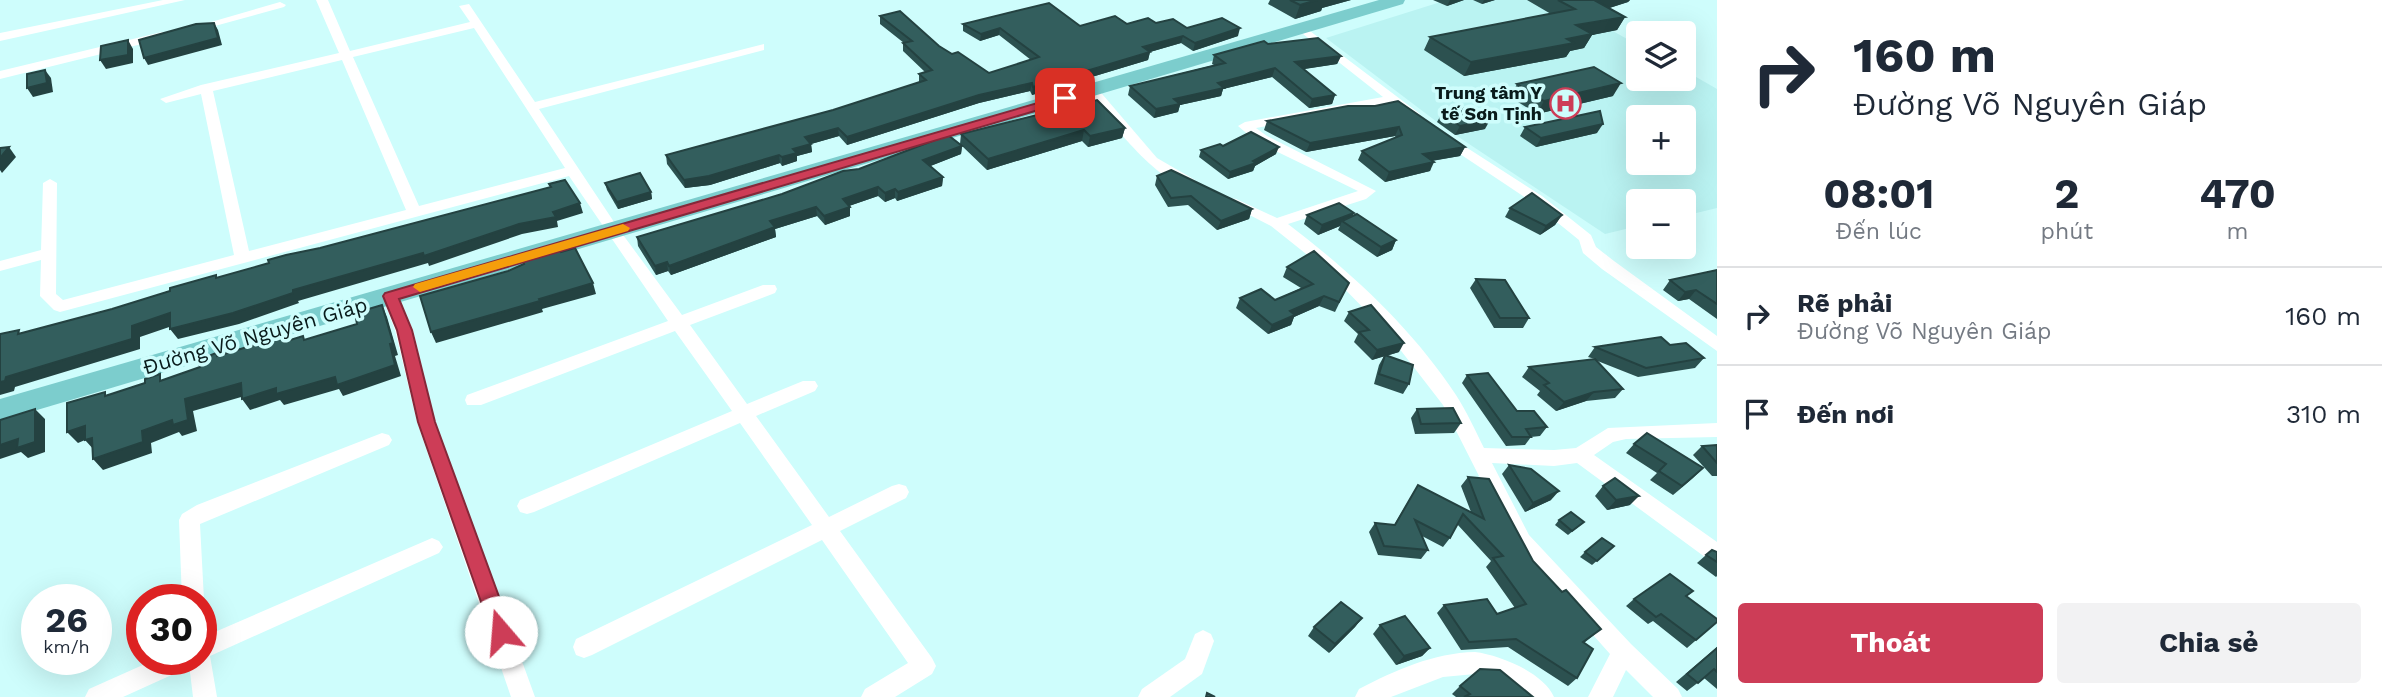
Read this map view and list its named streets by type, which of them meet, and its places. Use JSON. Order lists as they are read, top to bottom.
{
  "streets": {
    "main road": ["Đường Võ Nguyên Giáp"]
  },
  "places": {
    "hospital": ["Trung tâm Y tế Sơn Tịnh"]
  },
  "page": {
    "turn": ["160 m", "Đường Võ Nguyên Giáp"],
    "map_buttons": ["+", "−"],
    "eta": [
      "08:01",
      "Đến lúc",
      "2",
      "phút",
      "470",
      "m"
    ],
    "list": [
      {
        "name": "Rẽ phải",
        "note": "Đường Võ Nguyên Giáp",
        "value": "160 m"
      },
      {
        "name": "Đến nơi",
        "value": "310 m"
      }
    ],
    "speed": "26 km/h",
    "limit": "30",
    "buttons": ["Thoát", "Chia sẻ"]
  }
}
